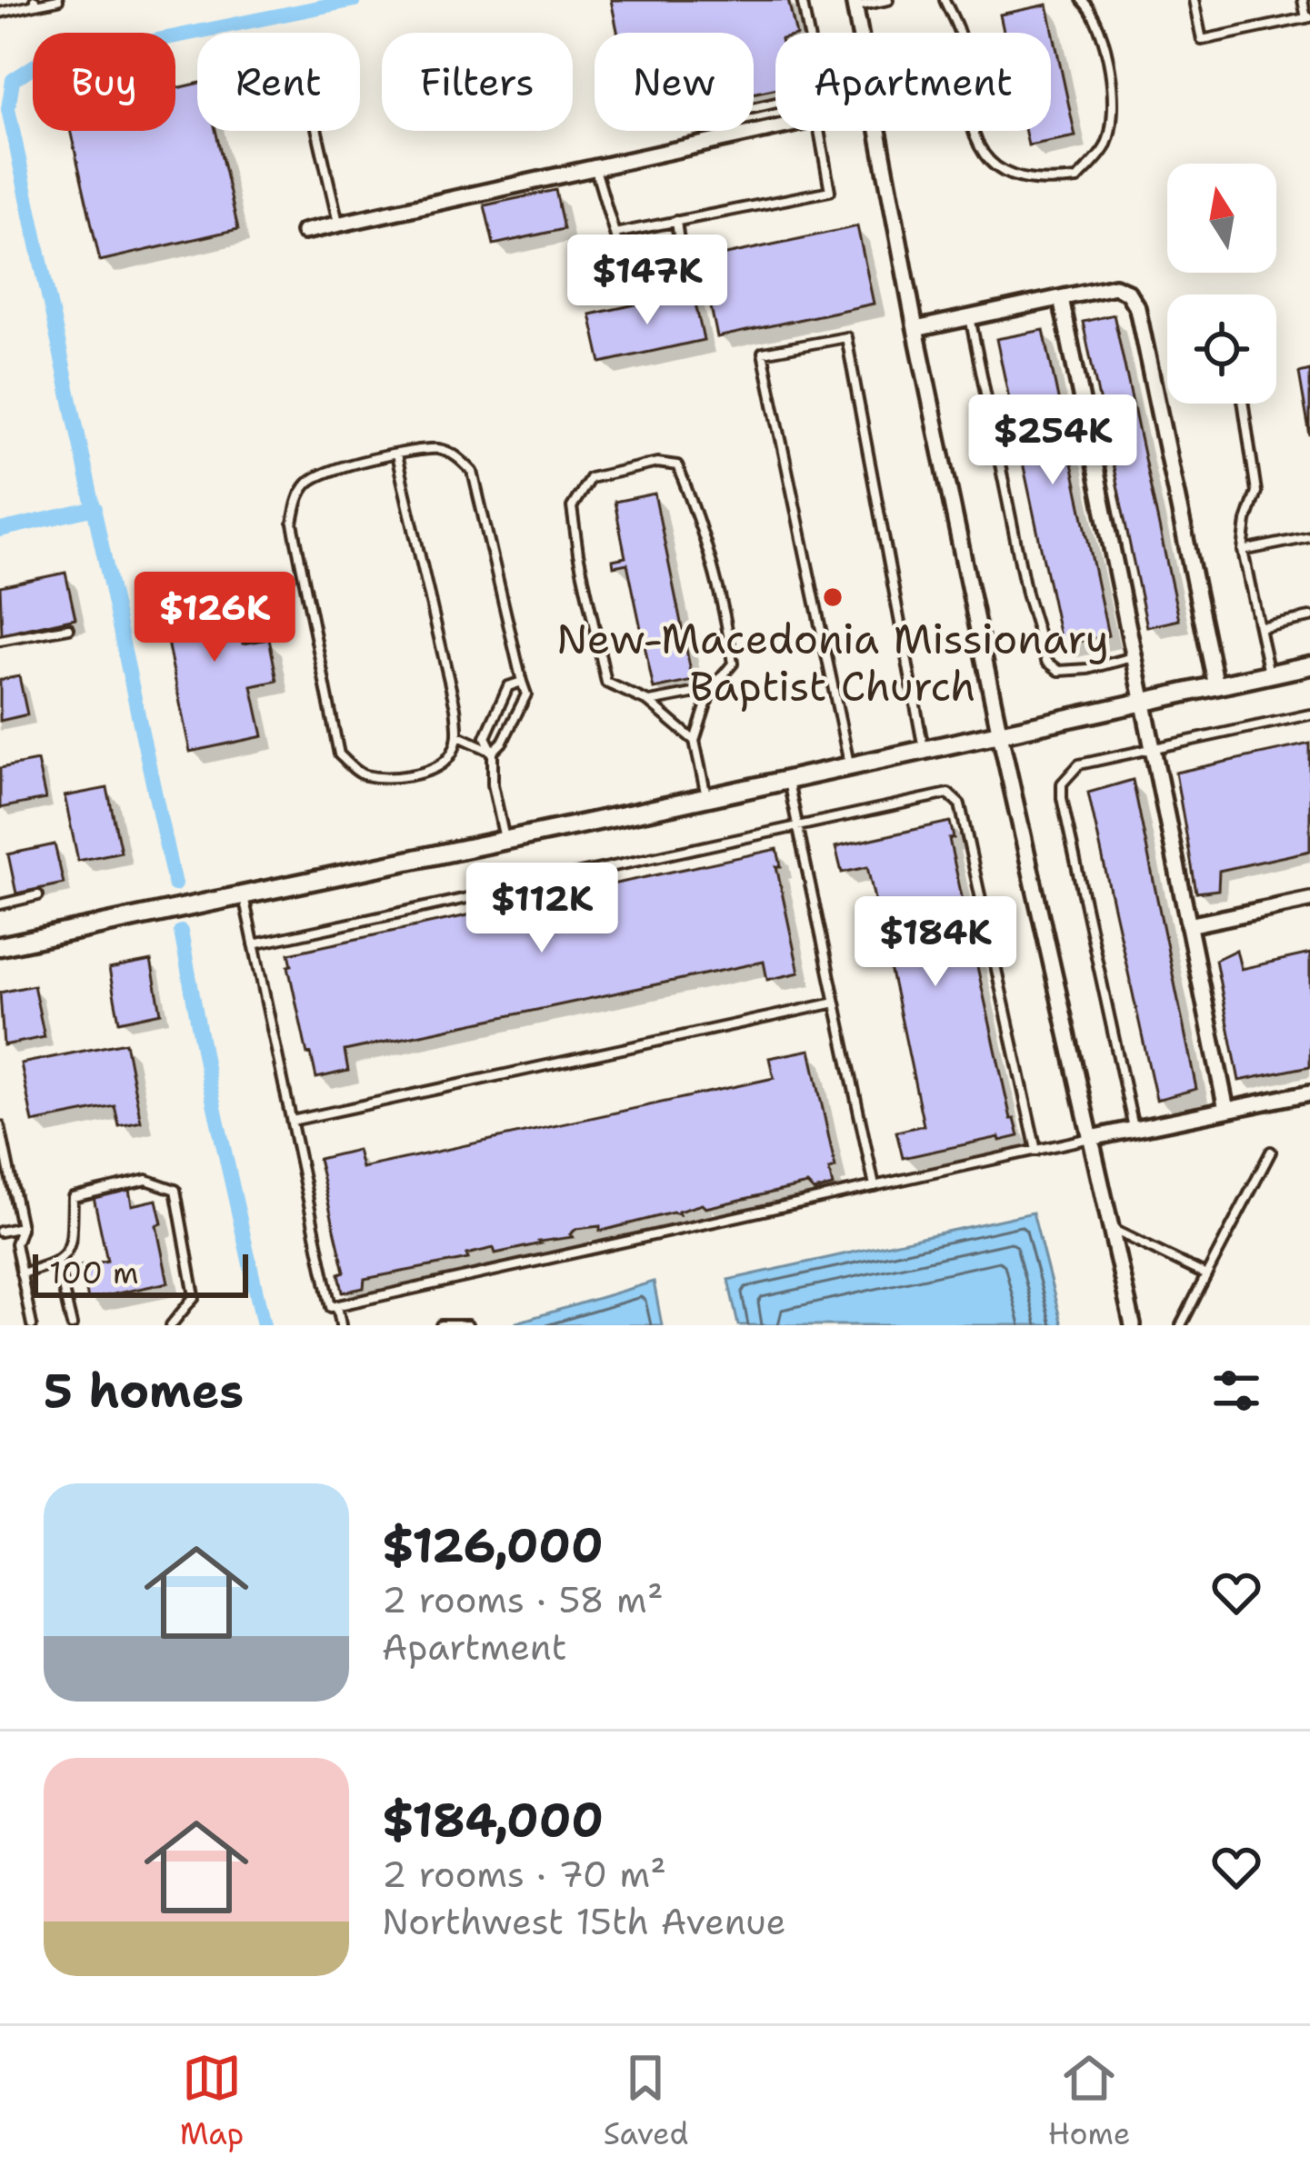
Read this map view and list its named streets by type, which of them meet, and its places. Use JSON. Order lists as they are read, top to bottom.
{
  "places": ["New-Macedonia Missionary Baptist Church"],
  "scale_bar": "100 m",
  "north": "top",
  "page": {
    "chip": [
      "Buy",
      "Rent",
      "Filters",
      "New",
      "Apartment"
    ],
    "price": [
      "$147K",
      "$254K",
      "$126K",
      "$112K",
      "$184K"
    ],
    "scale": "100 m",
    "heading": "5 homes",
    "list": [
      {
        "name": "$126,000",
        "note": "2 rooms · 58 m² · Apartment"
      },
      {
        "name": "$184,000",
        "note": "2 rooms · 70 m² · Northwest 15th Avenue"
      }
    ],
    "tabs": ["Map", "Saved", "Home"]
  }
}
